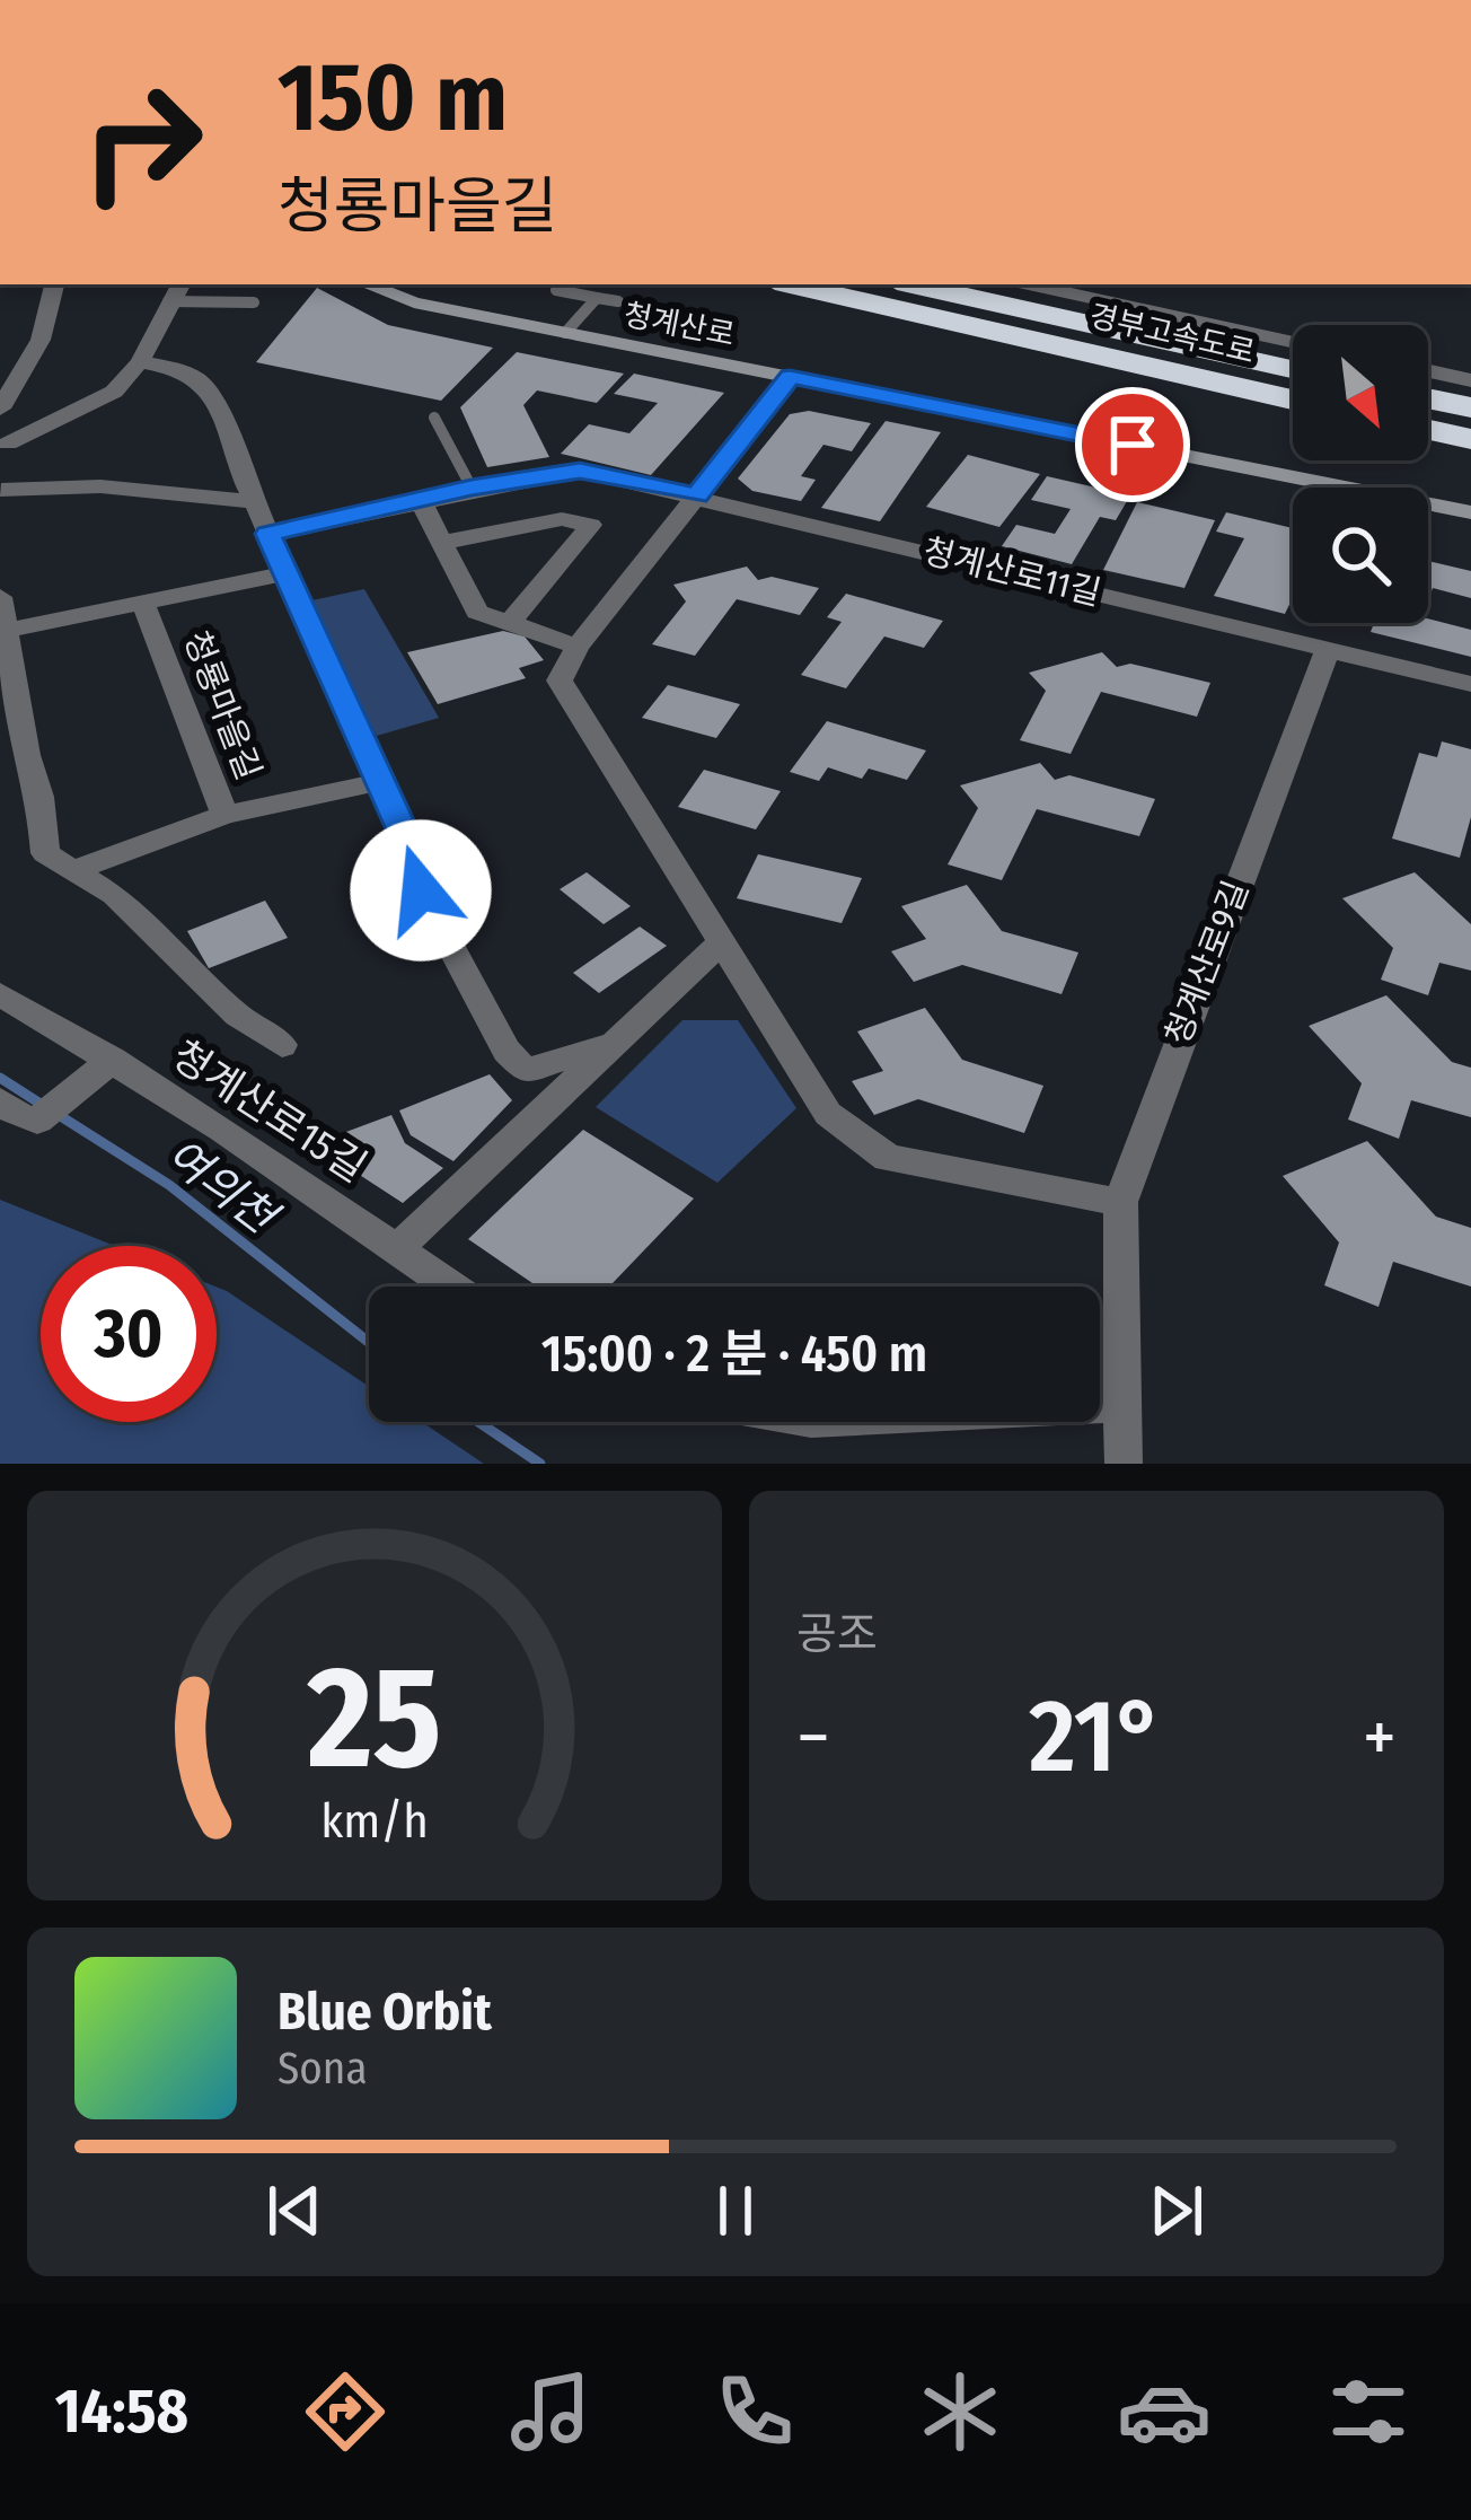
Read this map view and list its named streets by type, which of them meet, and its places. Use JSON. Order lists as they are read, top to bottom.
{
  "streets": {
    "highway": ["경부고속도로"],
    "street": [
      "청계산로",
      "청계산로11길",
      "청룡마을길",
      "청계산로9길",
      "청계산로15길"
    ]
  },
  "crossings": [
    ["청계산로11길", "청계산로9길"]
  ],
  "water": ["여의천"],
  "north": "bottom right",
  "page": {
    "turn": ["150 m", "청룡마을길"],
    "limit": "30",
    "trip": "15:00 · 2 분 · 450 m",
    "tile": "공조",
    "heat": ["−", "21°", "+"],
    "song": ["Blue Orbit", "Sona"],
    "tabs": "14:58",
    "gauge": ["25", "km/h"]
  }
}
